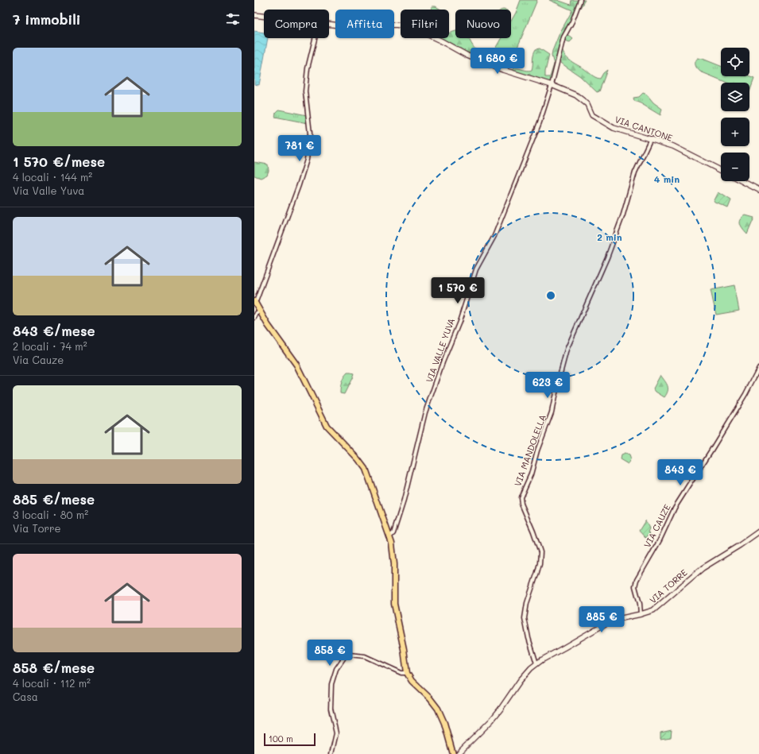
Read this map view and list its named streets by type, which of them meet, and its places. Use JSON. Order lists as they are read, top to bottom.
{
  "streets": {
    "main road": ["VIA CANTONE", "VIA TORRE"],
    "street": ["VIA VALLE YUVA", "VIA MANDOLELLA", "VIA CAUZE"]
  },
  "crossings": [
    ["VIA CANTONE", "VIA VALLE YUVA"],
    ["VIA CANTONE", "VIA MANDOLELLA"],
    ["VIA MANDOLELLA", "VIA TORRE"],
    ["VIA CAUZE", "VIA TORRE"]
  ],
  "scale_bar": "100 m",
  "page": {
    "heading": "7 immobili",
    "chip": [
      "Compra",
      "Affitta",
      "Filtri",
      "Nuovo"
    ],
    "list": [
      {
        "name": "1 570 €/mese",
        "note": "4 locali · 144 m² · Via Valle Yuva"
      },
      {
        "name": "843 €/mese",
        "note": "2 locali · 74 m² · Via Cauze"
      },
      {
        "name": "885 €/mese",
        "note": "3 locali · 80 m² · Via Torre"
      },
      {
        "name": "858 €/mese",
        "note": "4 locali · 112 m² · Casa"
      }
    ],
    "map_buttons": ["+", "−"],
    "price": [
      "1 680 €",
      "781 €",
      "1 570 €",
      "623 €",
      "843 €",
      "885 €",
      "858 €"
    ],
    "scale": "100 m"
  },
  "rings": ["4 min", "2 min"]
}
